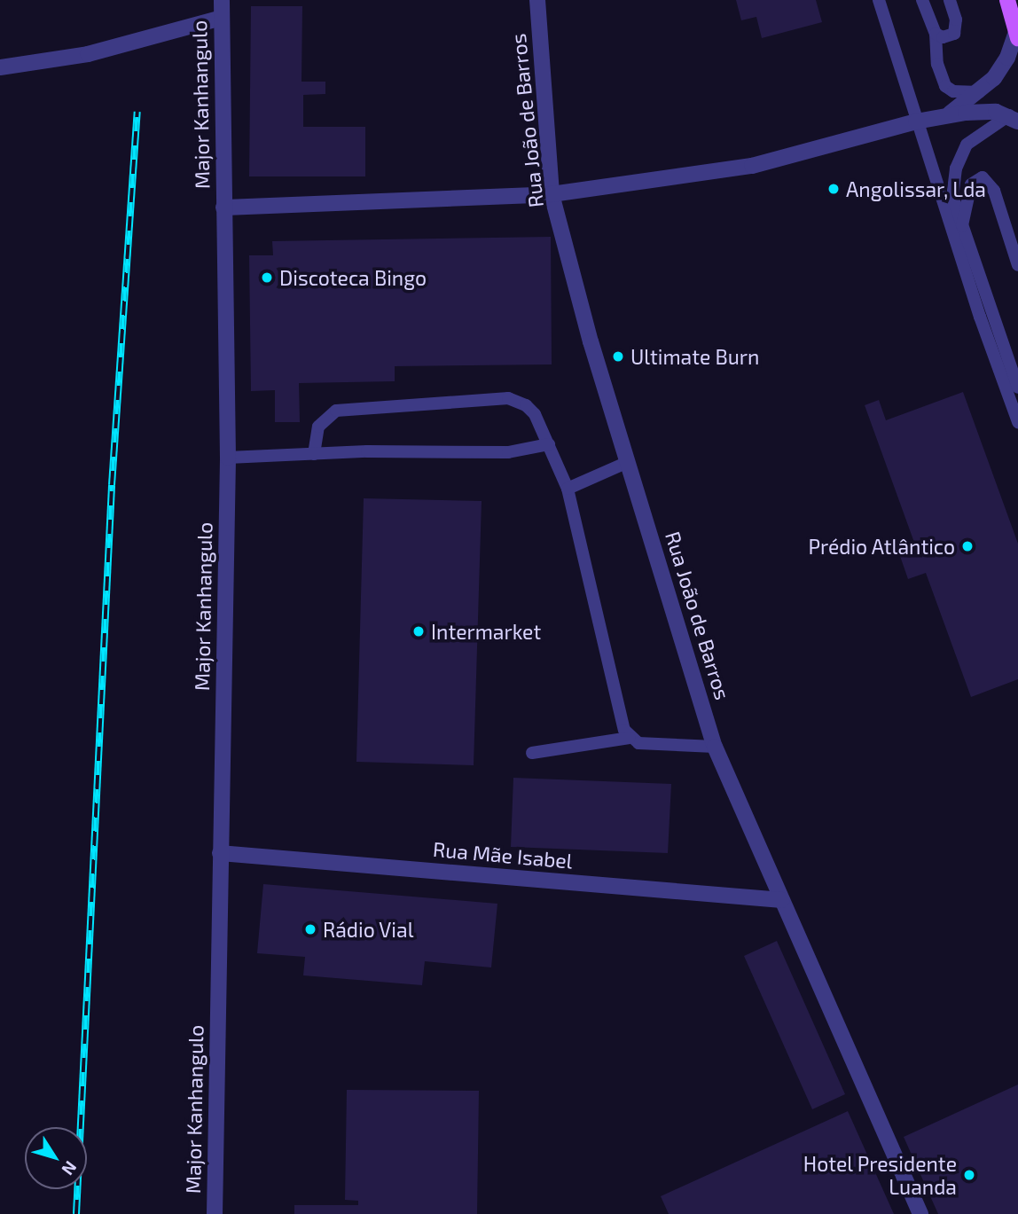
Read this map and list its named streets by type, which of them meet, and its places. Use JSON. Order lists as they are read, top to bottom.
{
  "streets": {
    "street": ["Major Kanhangulo", "Rua João de Barros", "Rua Mãe Isabel"]
  },
  "crossings": [
    ["Major Kanhangulo", "Rua Mãe Isabel"],
    ["Rua João de Barros", "Rua Mãe Isabel"]
  ],
  "places": [
    "Angolissar, Lda",
    "Discoteca Bingo",
    "Ultimate Burn",
    "Prédio Atlântico",
    "Intermarket",
    "Rádio Vial",
    "Hotel Presidente Luanda"
  ],
  "north": "bottom right"
}
